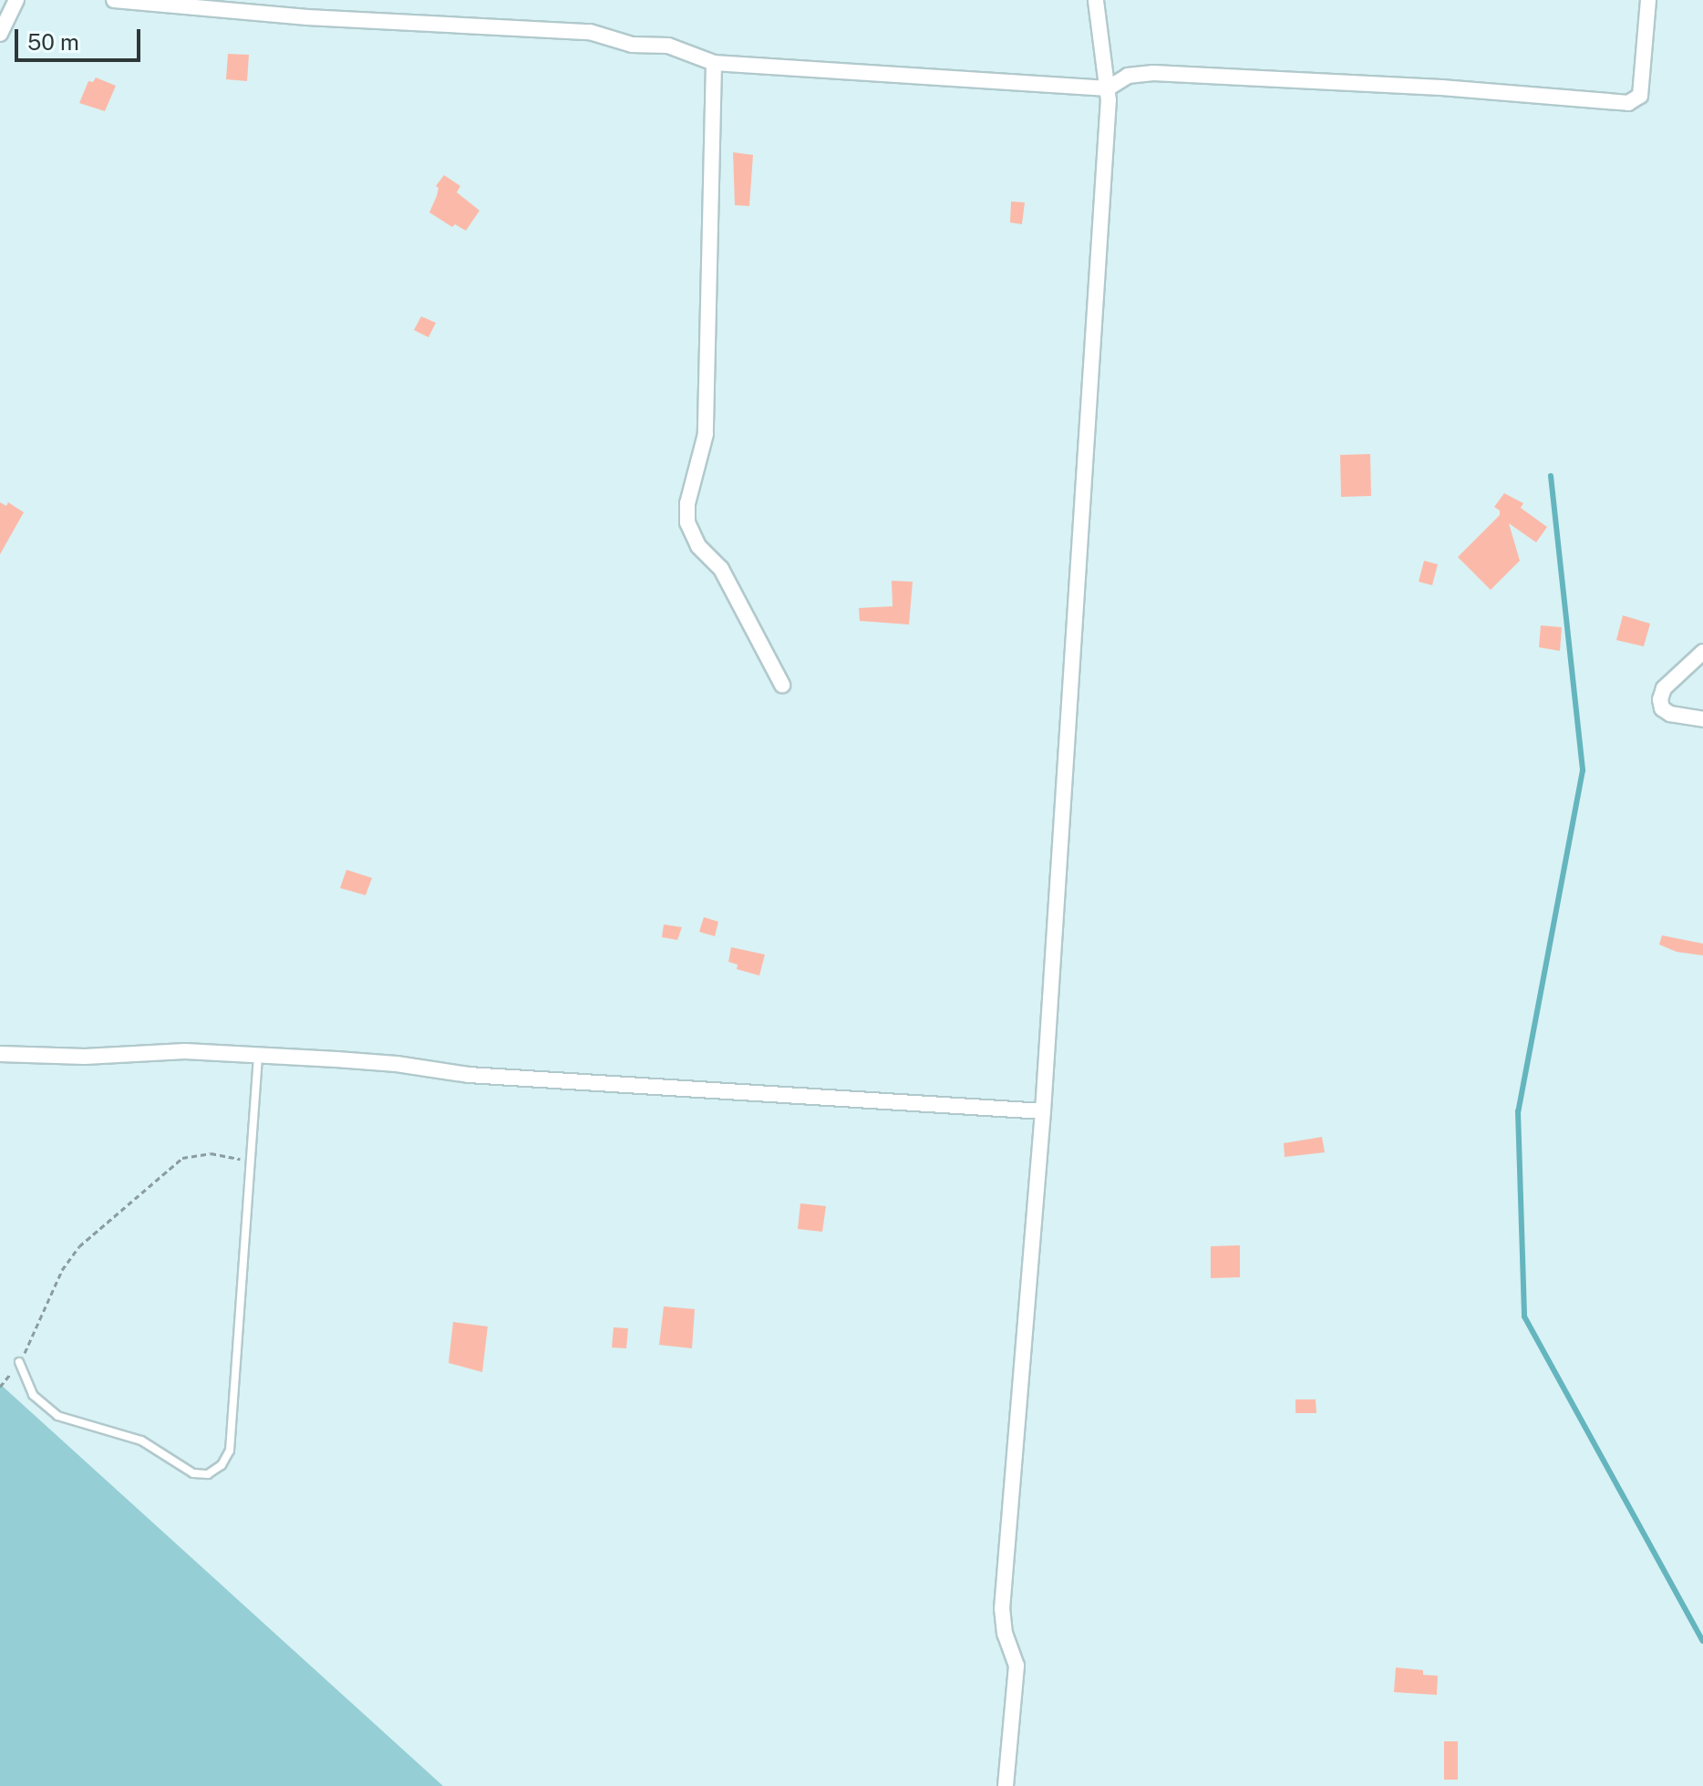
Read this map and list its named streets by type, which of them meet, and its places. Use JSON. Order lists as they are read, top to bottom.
{
  "scale_bar": "50 m"
}
